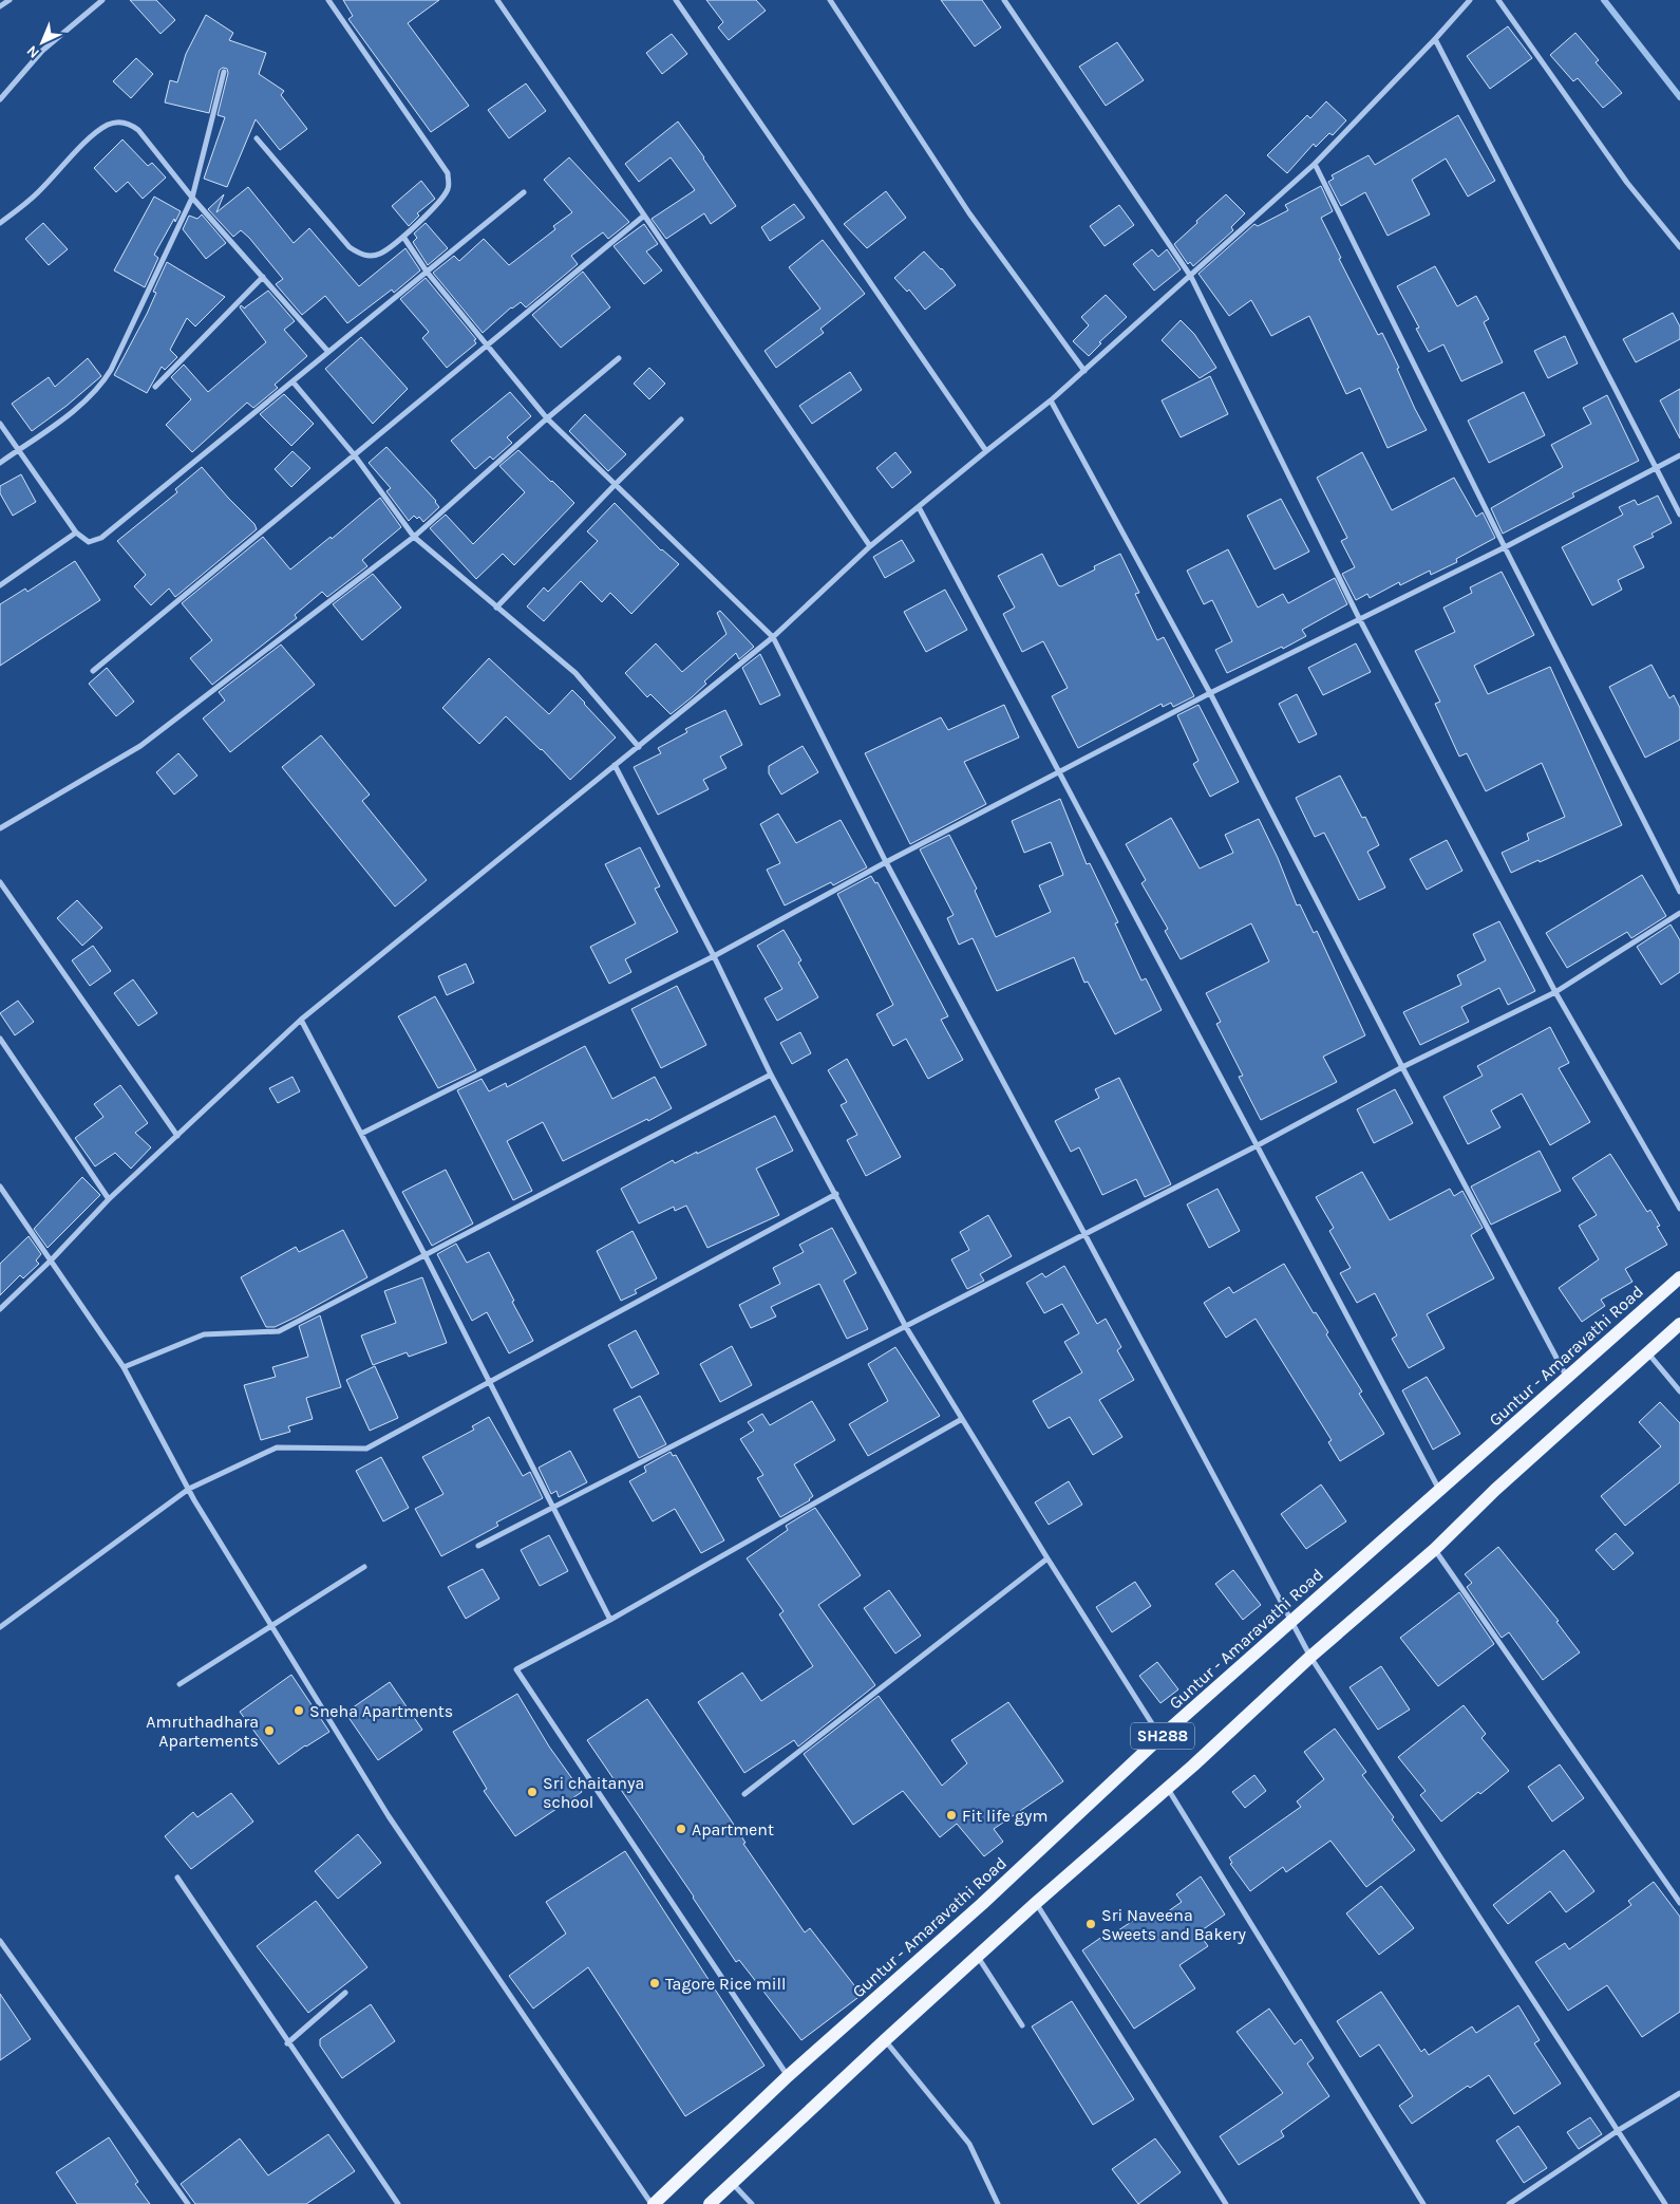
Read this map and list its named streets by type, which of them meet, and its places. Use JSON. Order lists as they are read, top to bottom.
{
  "streets": {
    "main road": ["Guntur - Amaravathi Road", "SH288"]
  },
  "places": [
    "Sneha Apartments",
    "Amruthadhara Apartements",
    "Sri chaitanya school",
    "Fit life gym",
    "Apartment",
    "Sri Naveena Sweets and Bakery",
    "Tagore Rice mill"
  ],
  "north": "bottom left"
}
